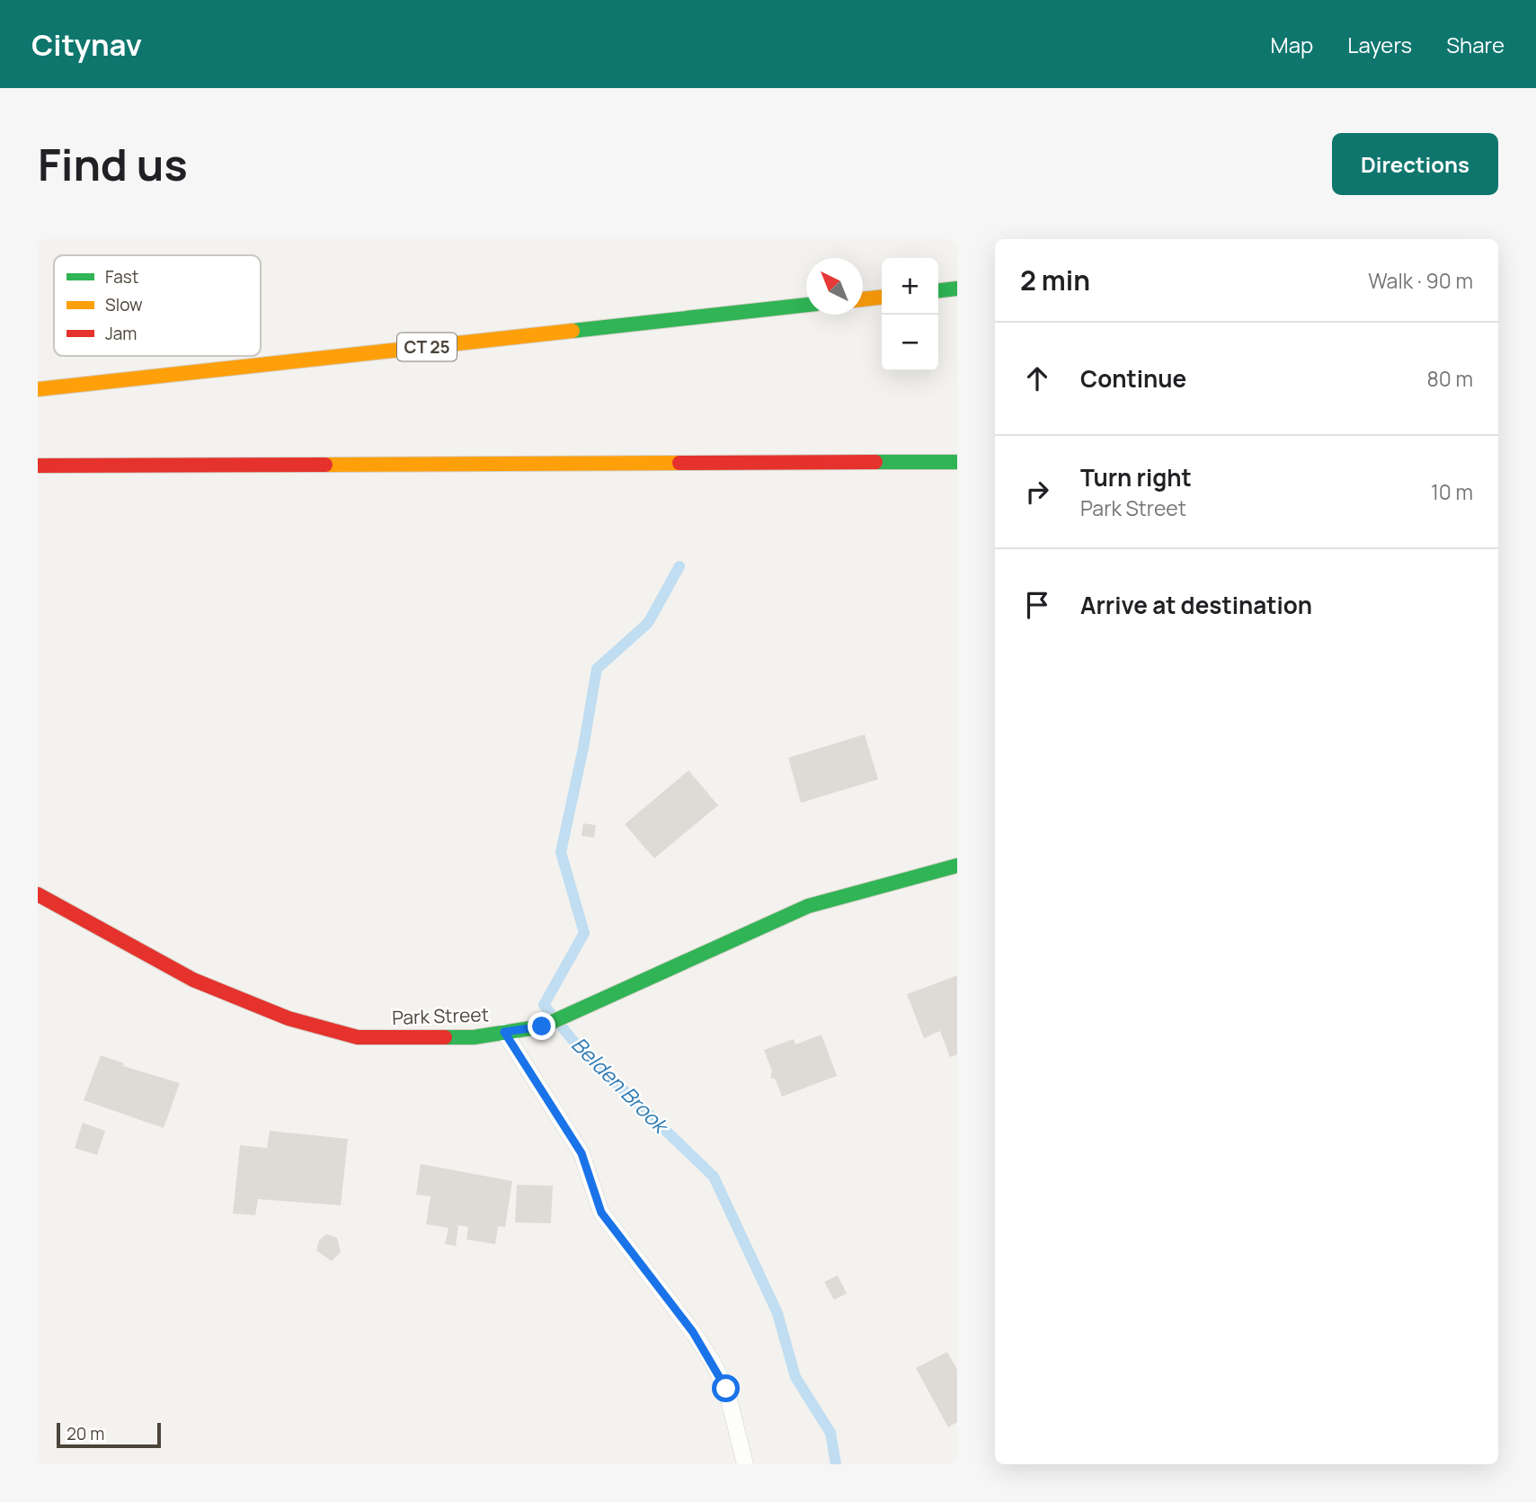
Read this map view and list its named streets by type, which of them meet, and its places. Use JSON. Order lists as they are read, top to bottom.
{
  "streets": {
    "main road": ["CT 25", "Park Street"]
  },
  "water": ["Belden Brook"],
  "legend": ["Fast", "Slow", "Jam"],
  "scale_bar": "20 m",
  "north": "top left",
  "page": {
    "header": "Citynav",
    "nav": ["Map", "Layers", "Share"],
    "buttons": "Directions",
    "title": "Find us",
    "heading": ["2 min", "Walk · 90 m"],
    "map_buttons": ["+", "−"],
    "list": [
      ["Continue", "80 m"],
      ["Turn right", "Park Street", "10 m"],
      "Arrive at destination"
    ],
    "scale": "20 m"
  }
}
